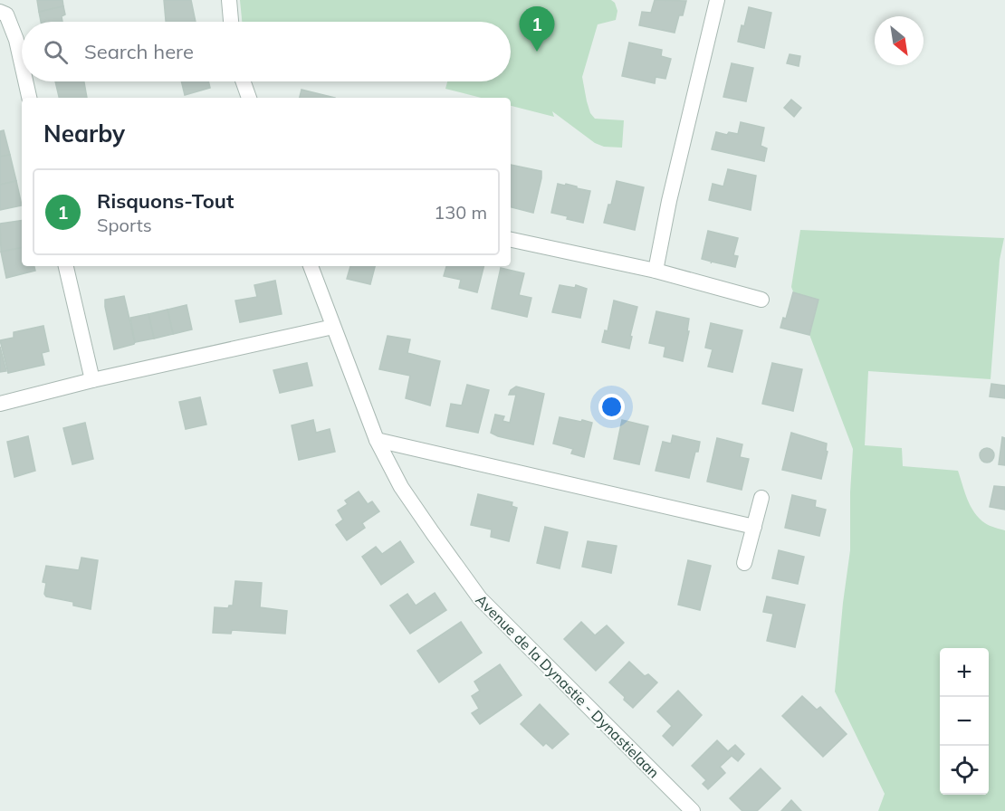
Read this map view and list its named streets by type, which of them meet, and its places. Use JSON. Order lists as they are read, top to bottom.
{
  "streets": {
    "street": ["Avenue de la Dynastie - Dynastielaan"]
  },
  "north": "bottom right",
  "page": {
    "pins": "1",
    "search": "Search here",
    "heading": "Nearby",
    "list": [
      {
        "mark": "1",
        "name": "Risquons-Tout",
        "note": "Sports",
        "value": "130 m"
      }
    ],
    "map_buttons": ["+", "−"]
  }
}
